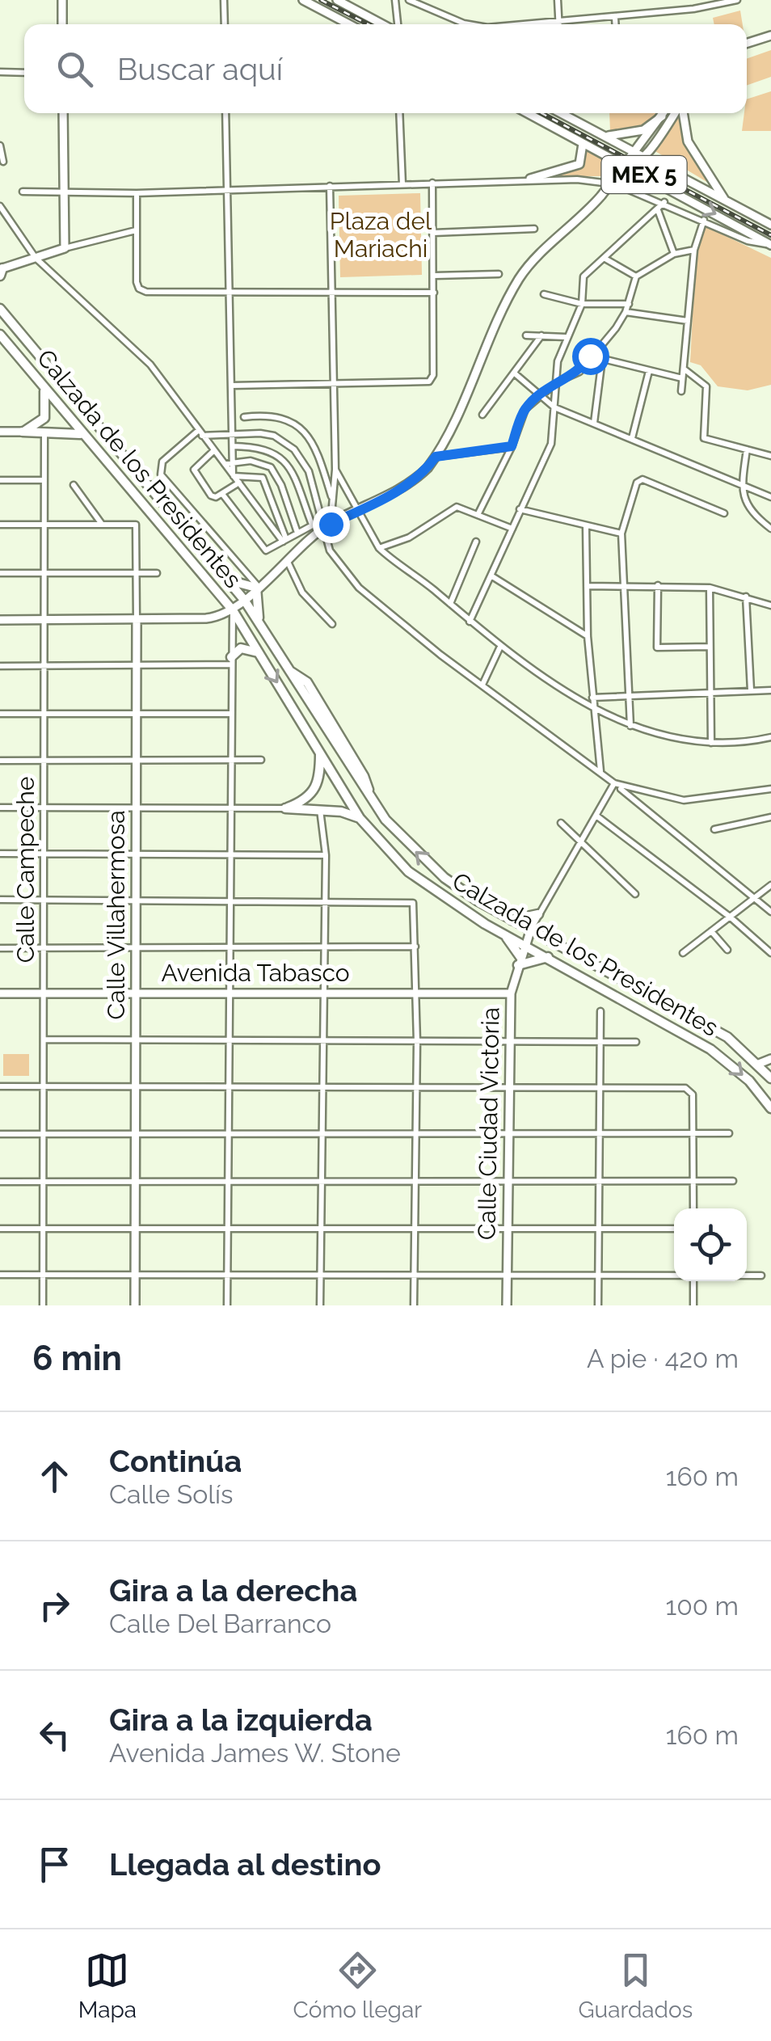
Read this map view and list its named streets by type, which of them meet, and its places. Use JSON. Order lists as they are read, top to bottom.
{
  "streets": {
    "highway": ["Calzada de los Presidentes"],
    "main road": [
      "MEX 5",
      "Calle Villahermosa",
      "Avenida Tabasco",
      "Calle Ciudad Victoria"
    ],
    "street": ["Calle Campeche"]
  },
  "crossings": [
    ["Calzada de los Presidentes", "Calle Ciudad Victoria"],
    ["Calle Campeche", "Avenida Tabasco"],
    ["Calle Villahermosa", "Avenida Tabasco"],
    ["Avenida Tabasco", "Calle Ciudad Victoria"]
  ],
  "parks": ["Plaza del Mariachi"],
  "page": {
    "search": "Buscar aquí",
    "heading": ["6 min", "A pie · 420 m"],
    "list": [
      ["Continúa", "Calle Solís", "160 m"],
      ["Gira a la derecha", "Calle Del Barranco", "100 m"],
      ["Gira a la izquierda", "Avenida James W. Stone", "160 m"],
      "Llegada al destino"
    ],
    "nav": ["Mapa", "Cómo llegar", "Guardados"]
  }
}
